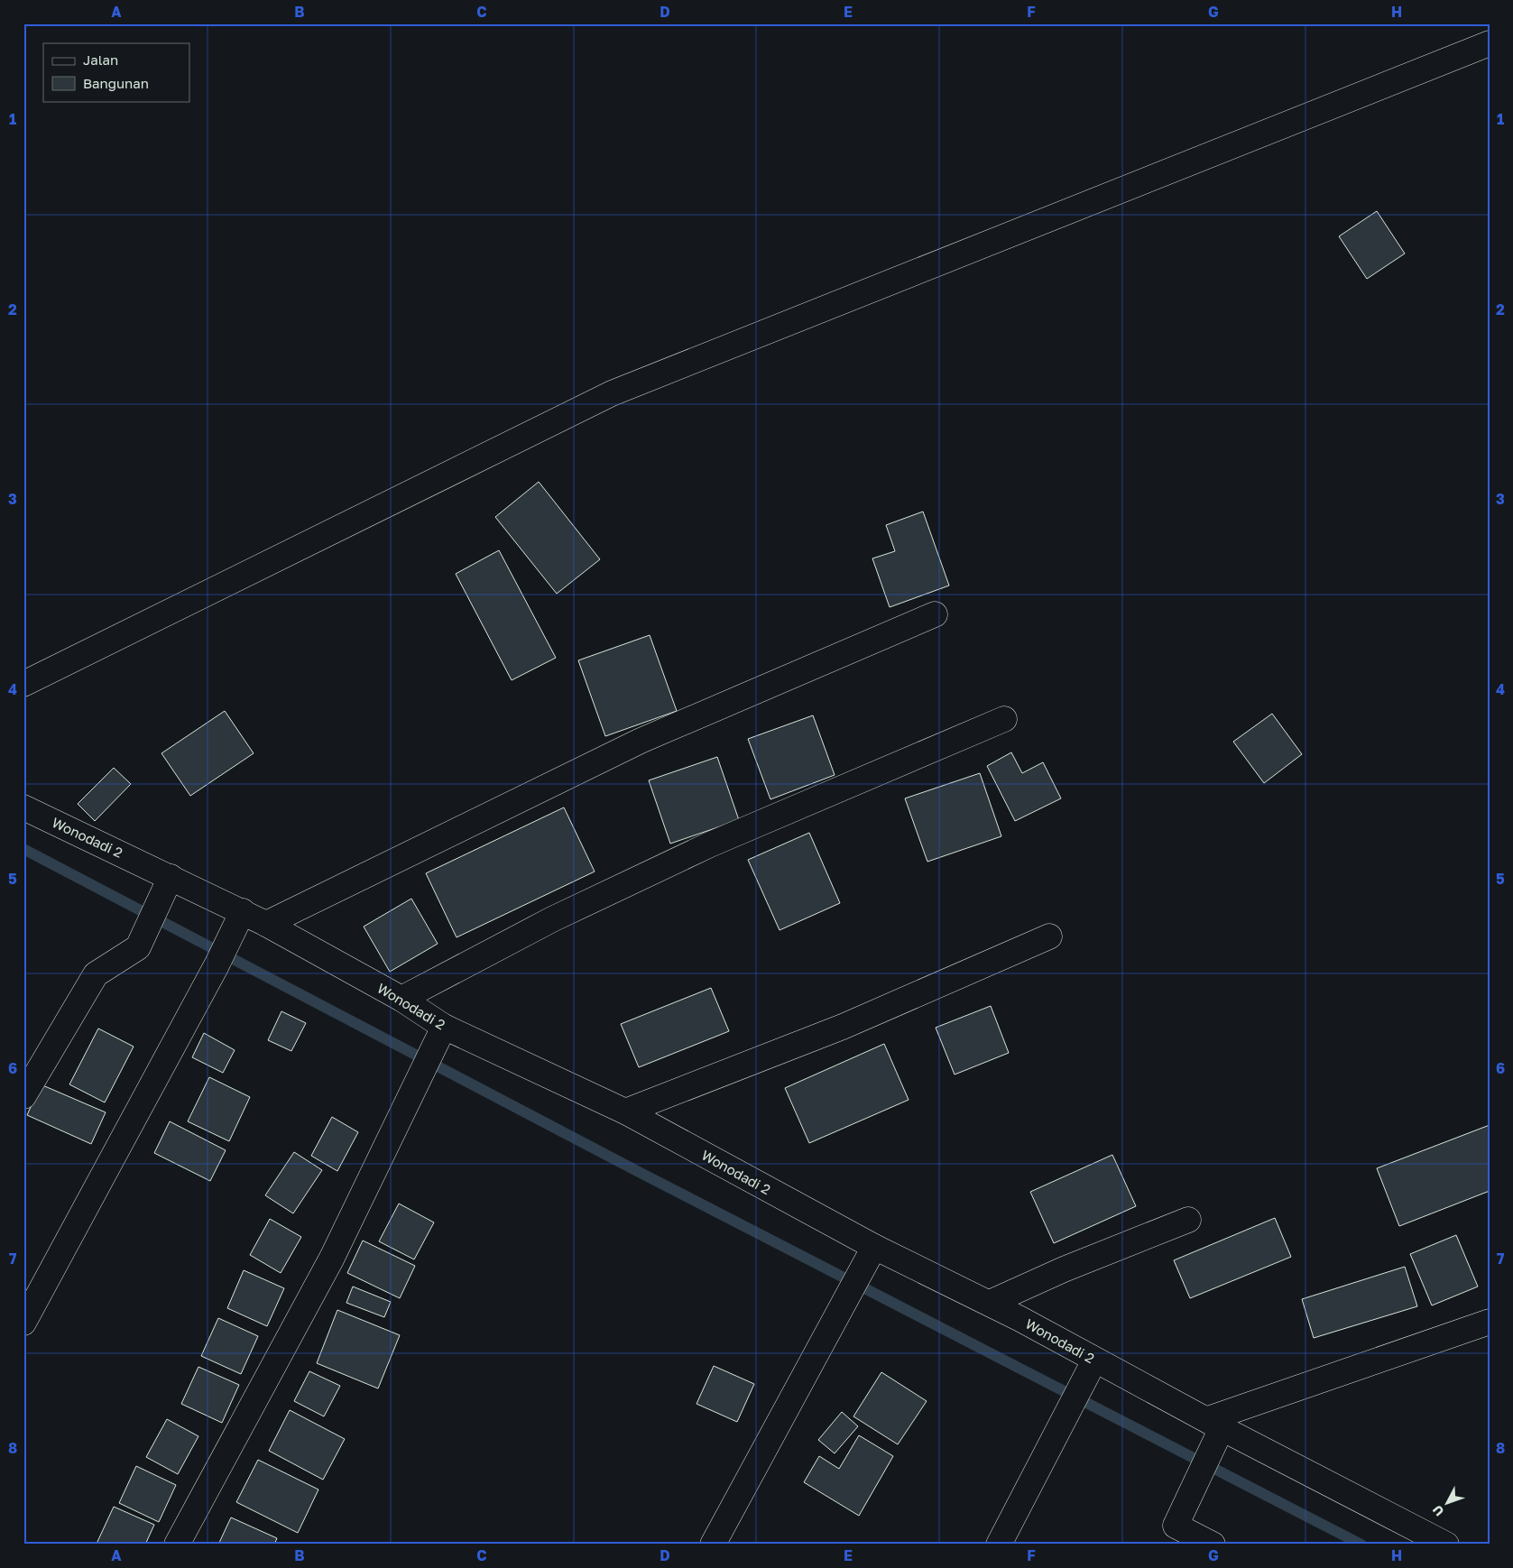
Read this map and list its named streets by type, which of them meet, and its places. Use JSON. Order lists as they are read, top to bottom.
{
  "streets": {
    "street": ["Wonodadi 2"]
  },
  "legend": ["Jalan", "Bangunan"],
  "north": "bottom left",
  "grid": {
    "columns": [
      "A",
      "B",
      "C",
      "D",
      "E",
      "F",
      "G",
      "H"
    ],
    "rows": [
      "1",
      "2",
      "3",
      "4",
      "5",
      "6",
      "7",
      "8"
    ]
  }
}
